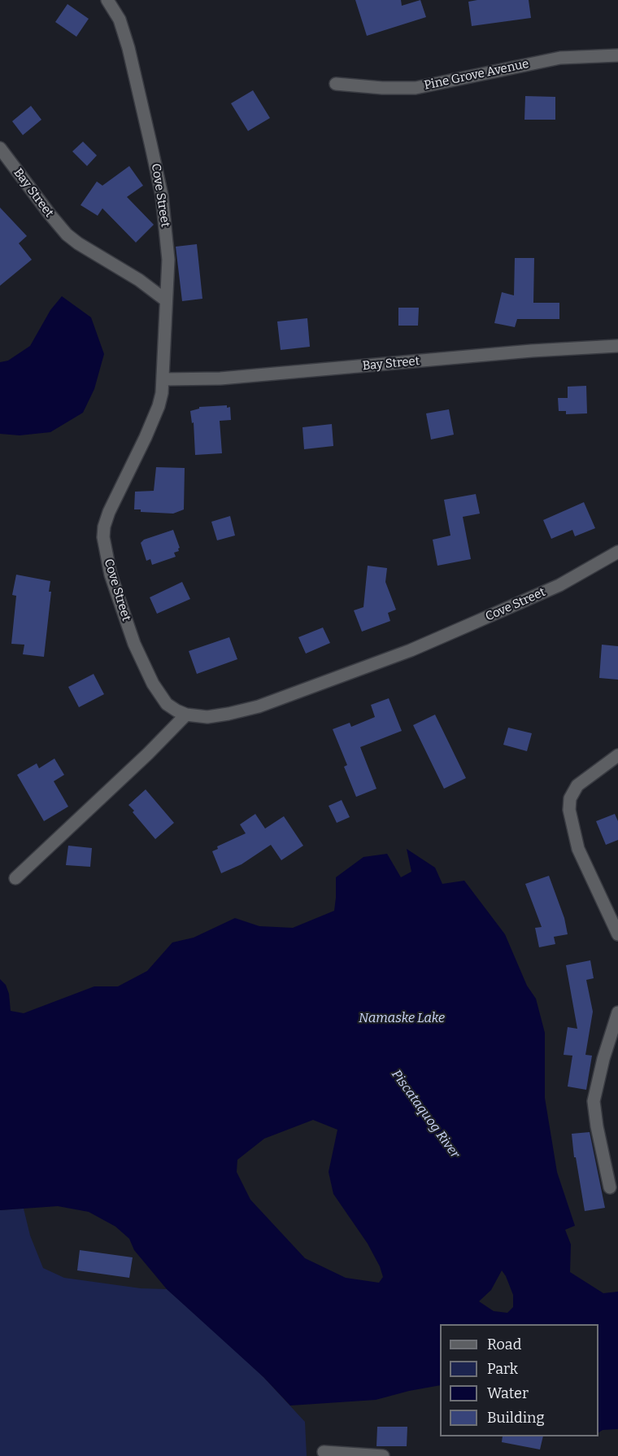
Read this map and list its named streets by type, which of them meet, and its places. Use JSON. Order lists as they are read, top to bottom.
{
  "streets": {
    "street": ["Pine Grove Avenue", "Bay Street", "Cove Street"]
  },
  "crossings": [
    ["Bay Street", "Cove Street"]
  ],
  "water": ["Namaske Lake", "Piscataquog River"],
  "legend": [
    "Road",
    "Park",
    "Water",
    "Building"
  ]
}
